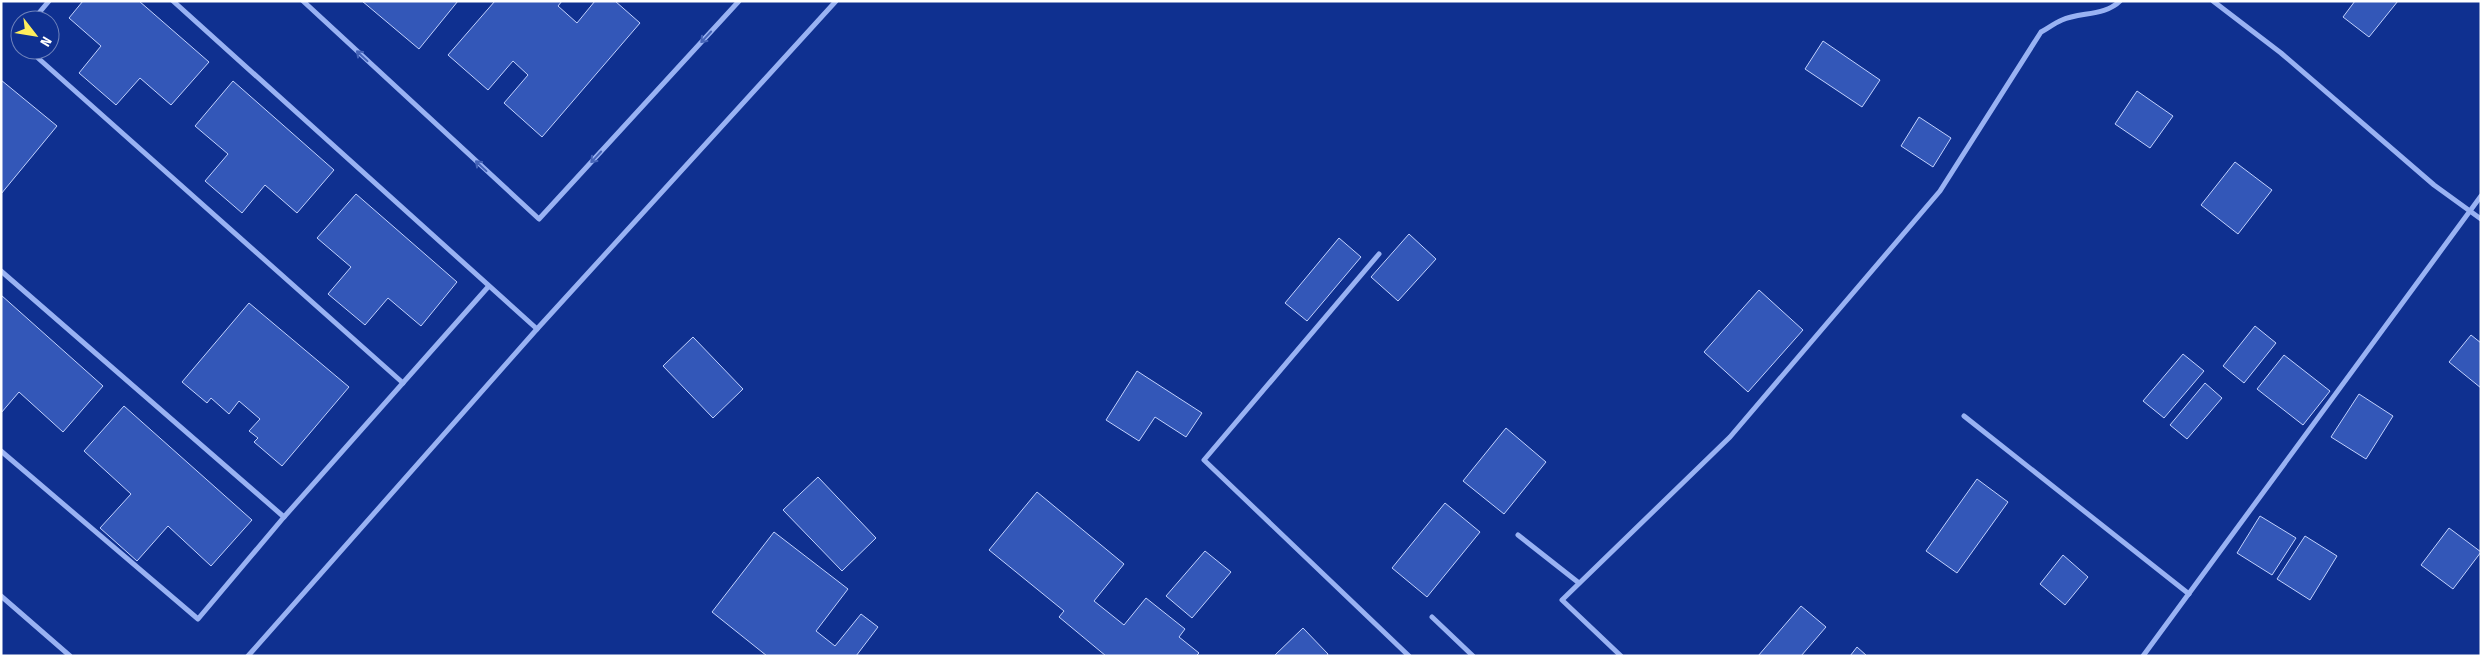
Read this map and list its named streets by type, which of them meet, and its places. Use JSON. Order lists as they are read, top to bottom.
{
  "north": "bottom right"
}
